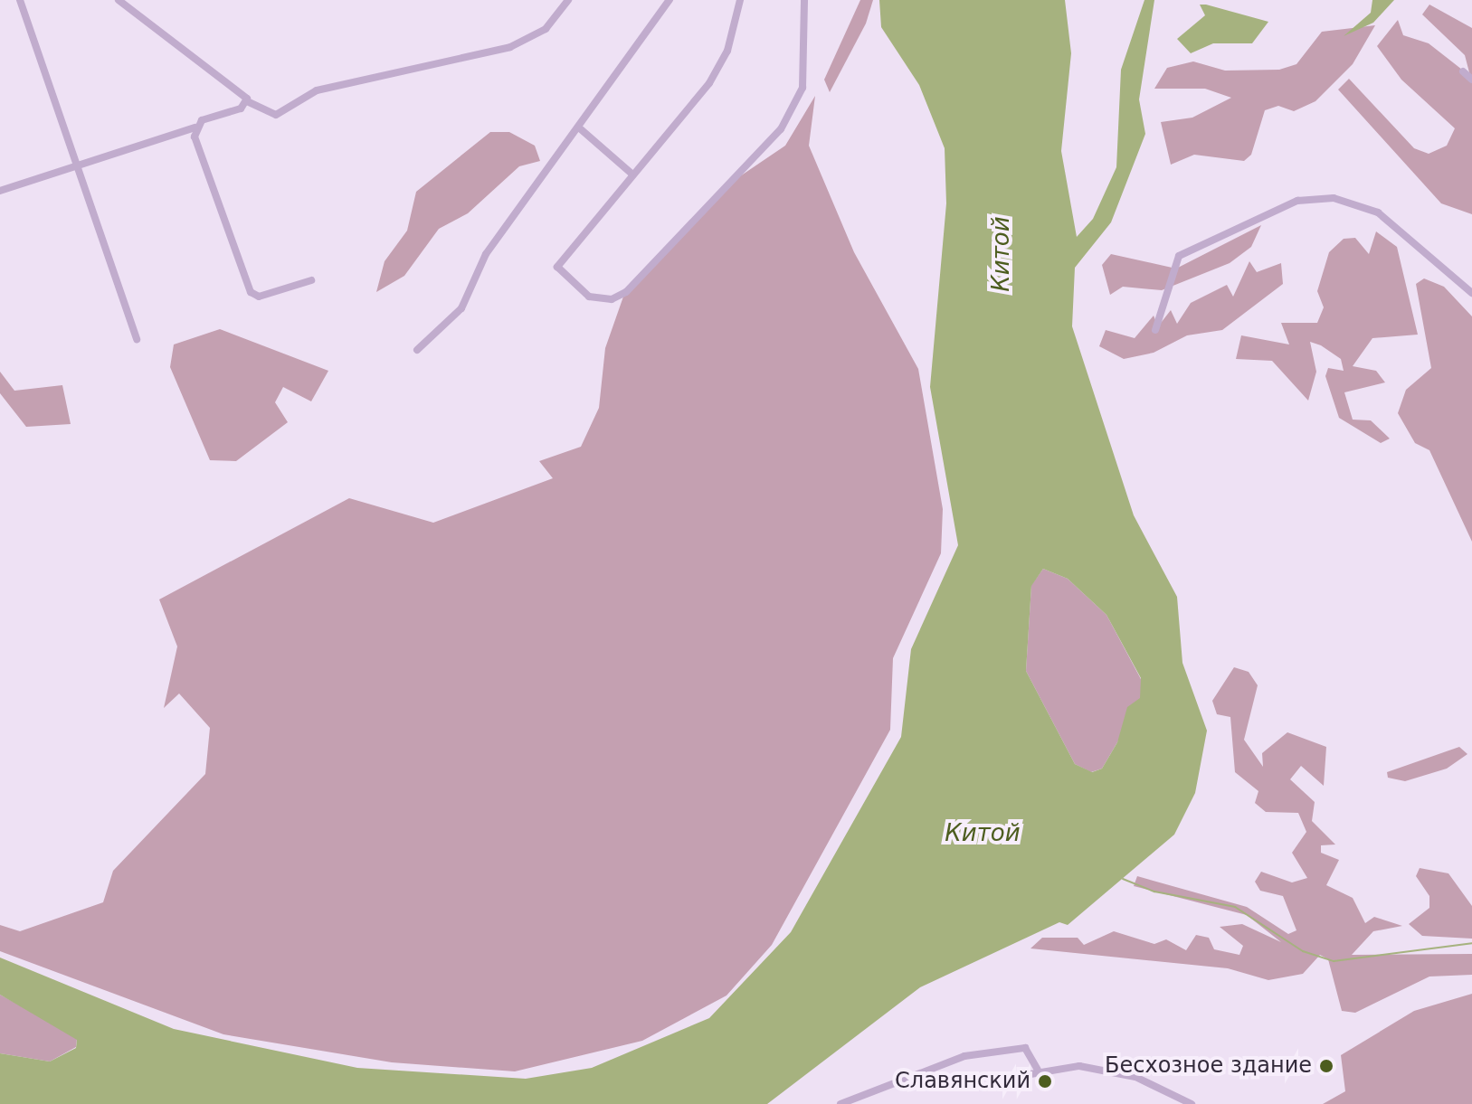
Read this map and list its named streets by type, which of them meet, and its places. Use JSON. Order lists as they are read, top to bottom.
{
  "water": ["Китой"],
  "places": ["Бесхозное здание", "Славянский"]
}
